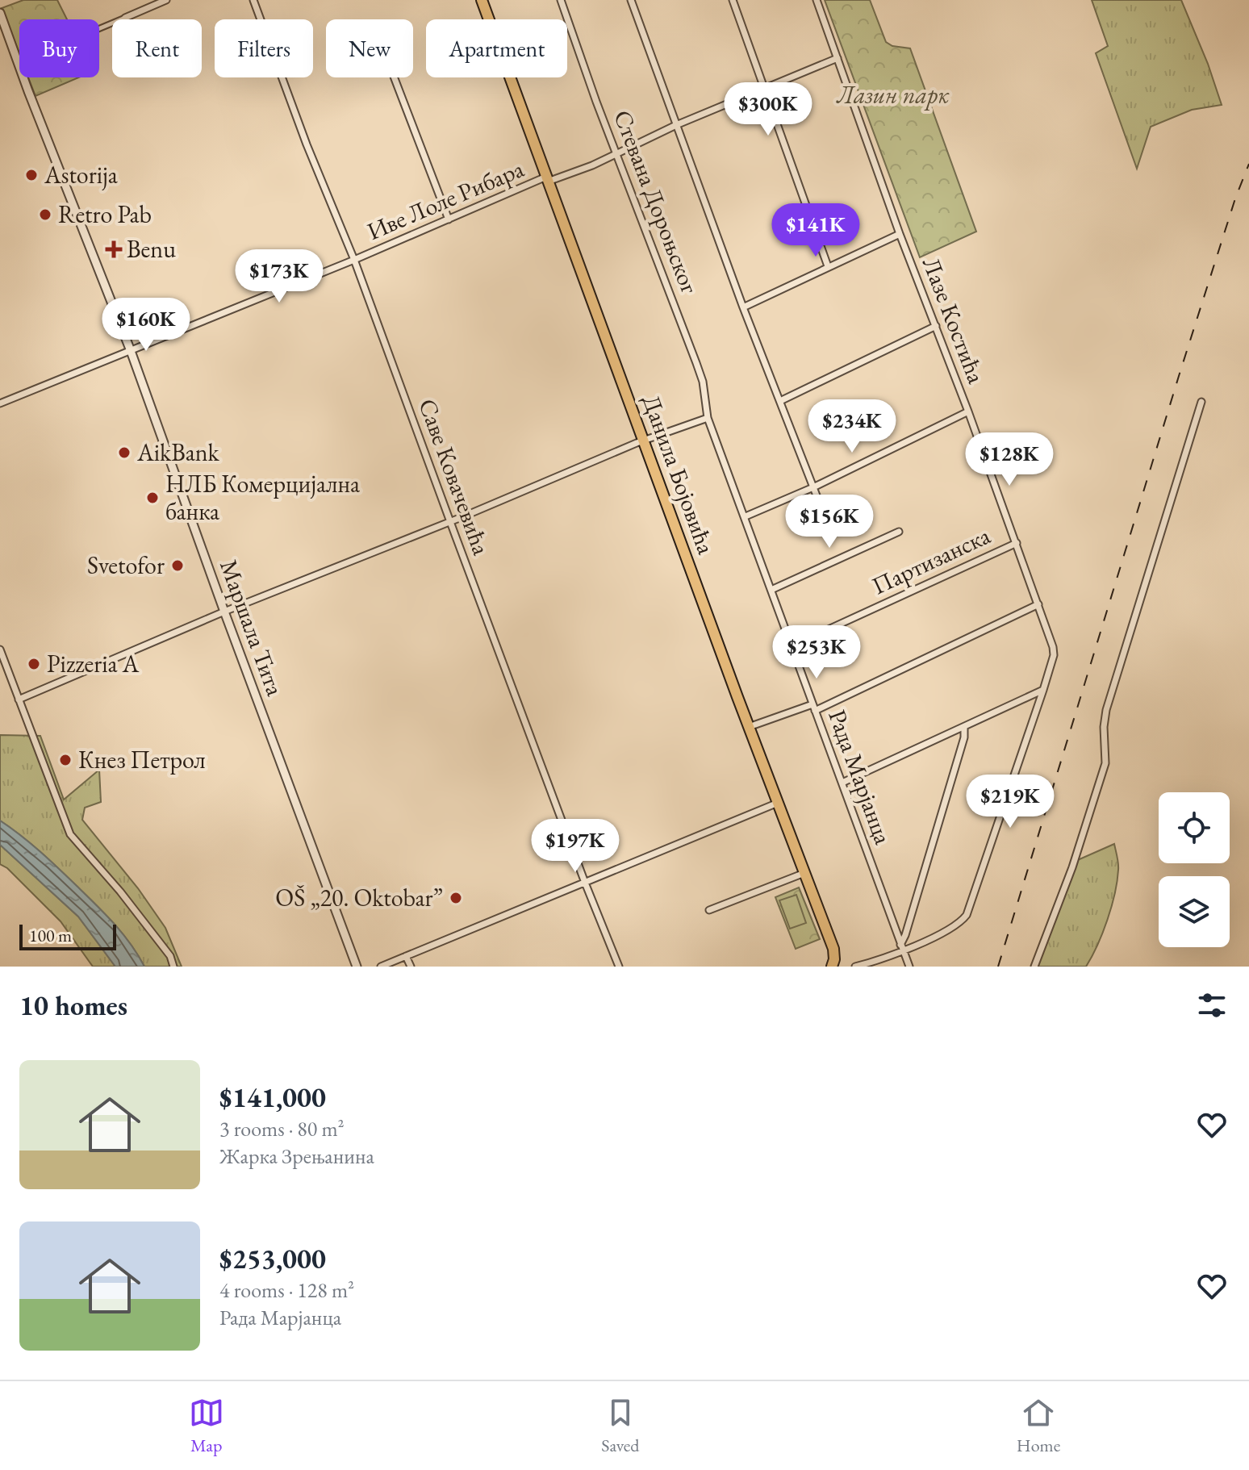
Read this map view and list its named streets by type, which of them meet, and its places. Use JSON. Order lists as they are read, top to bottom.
{
  "streets": {
    "main road": ["Данила Бојовића"],
    "street": [
      "Иве Лоле Рибара",
      "Стевана Дороњског",
      "Лазе Костића",
      "Саве Ковачевића",
      "Партизанска",
      "Маршала Тита",
      "Рада Марјанца"
    ]
  },
  "crossings": [
    ["Иве Лоле Рибара", "Стевана Дороњског"],
    ["Иве Лоле Рибара", "Лазе Костића"],
    ["Иве Лоле Рибара", "Данила Бојовића"],
    ["Иве Лоле Рибара", "Саве Ковачевића"],
    ["Иве Лоле Рибара", "Маршала Тита"],
    ["Стевана Дороњског", "Рада Марјанца"],
    ["Лазе Костића", "Партизанска"],
    ["Партизанска", "Рада Марјанца"]
  ],
  "parks": ["Лазин парк"],
  "places": {
    "other": [
      "Astorija",
      "Retro Pab",
      "AikBank",
      "НЛБ Комерцијална банка",
      "Svetofor",
      "Pizzeria A",
      "Кнез Петрол",
      "OŠ „20. Oktobar”"
    ],
    "health": ["Benu"]
  },
  "scale_bar": "100 m",
  "page": {
    "chip": [
      "Buy",
      "Rent",
      "Filters",
      "New",
      "Apartment"
    ],
    "price": [
      "$300K",
      "$141K",
      "$173K",
      "$160K",
      "$234K",
      "$128K",
      "$156K",
      "$253K",
      "$219K",
      "$197K"
    ],
    "scale": "100 m",
    "heading": "10 homes",
    "list": [
      {
        "name": "$141,000",
        "note": "3 rooms · 80 m² · Жарка Зрењанина"
      },
      {
        "name": "$253,000",
        "note": "4 rooms · 128 m² · Рада Марјанца"
      }
    ],
    "tabs": ["Map", "Saved", "Home"]
  }
}
